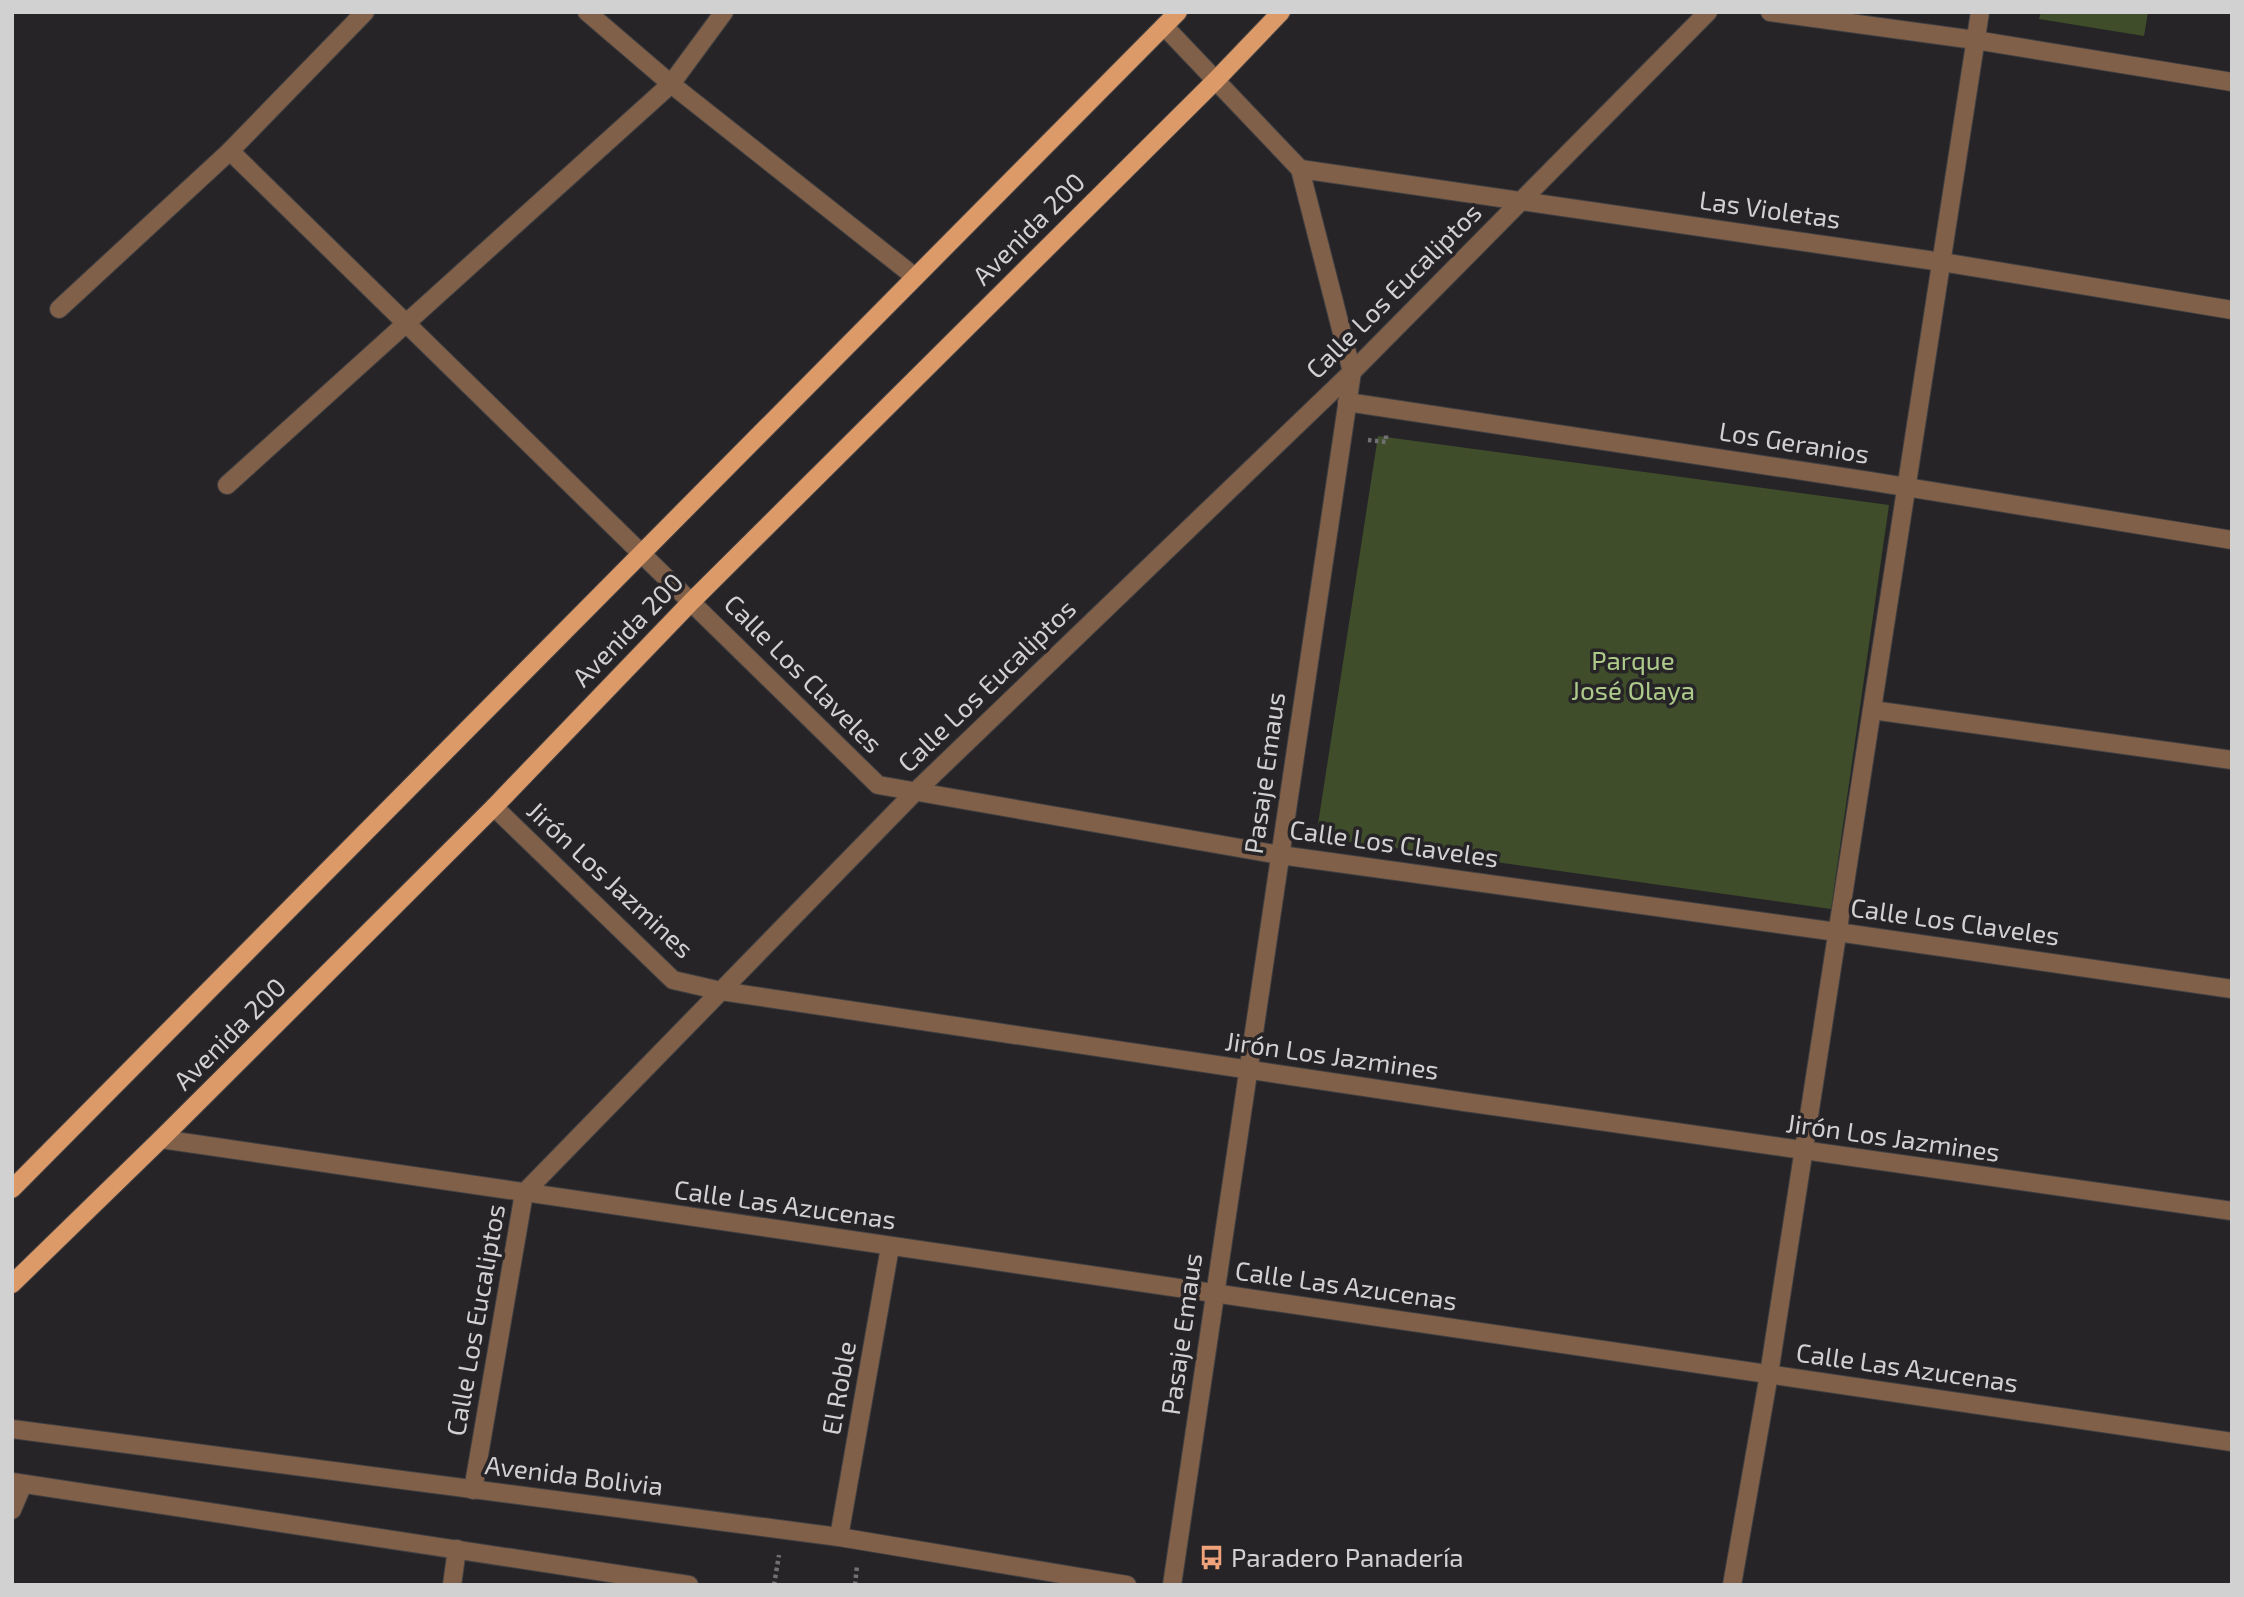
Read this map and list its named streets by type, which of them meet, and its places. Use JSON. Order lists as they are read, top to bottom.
{
  "streets": {
    "main road": ["Avenida 200"],
    "street": [
      "Las Violetas",
      "Calle Los Eucaliptos",
      "Los Geranios",
      "Calle Los Claveles",
      "Pasaje Emaus",
      "Jirón Los Jazmines",
      "Calle Las Azucenas",
      "El Roble",
      "Avenida Bolivia"
    ]
  },
  "crossings": [
    ["Las Violetas", "Calle Los Eucaliptos"],
    ["Las Violetas", "Pasaje Emaus"],
    ["Avenida 200", "Calle Los Claveles"],
    ["Avenida 200", "Pasaje Emaus"],
    ["Avenida 200", "Jirón Los Jazmines"],
    ["Avenida 200", "Calle Las Azucenas"],
    ["Calle Los Eucaliptos", "Calle Los Claveles"],
    ["Calle Los Eucaliptos", "Pasaje Emaus"],
    ["Calle Los Eucaliptos", "Jirón Los Jazmines"],
    ["Calle Los Eucaliptos", "Calle Las Azucenas"],
    ["Calle Los Eucaliptos", "Avenida Bolivia"],
    ["Los Geranios", "Pasaje Emaus"],
    ["Calle Los Claveles", "Pasaje Emaus"],
    ["Pasaje Emaus", "Jirón Los Jazmines"],
    ["Pasaje Emaus", "Calle Las Azucenas"],
    ["Calle Las Azucenas", "El Roble"],
    ["El Roble", "Avenida Bolivia"]
  ],
  "parks": ["Parque José Olaya"],
  "places": {
    "bus stop": ["Paradero Panadería"]
  }
}
